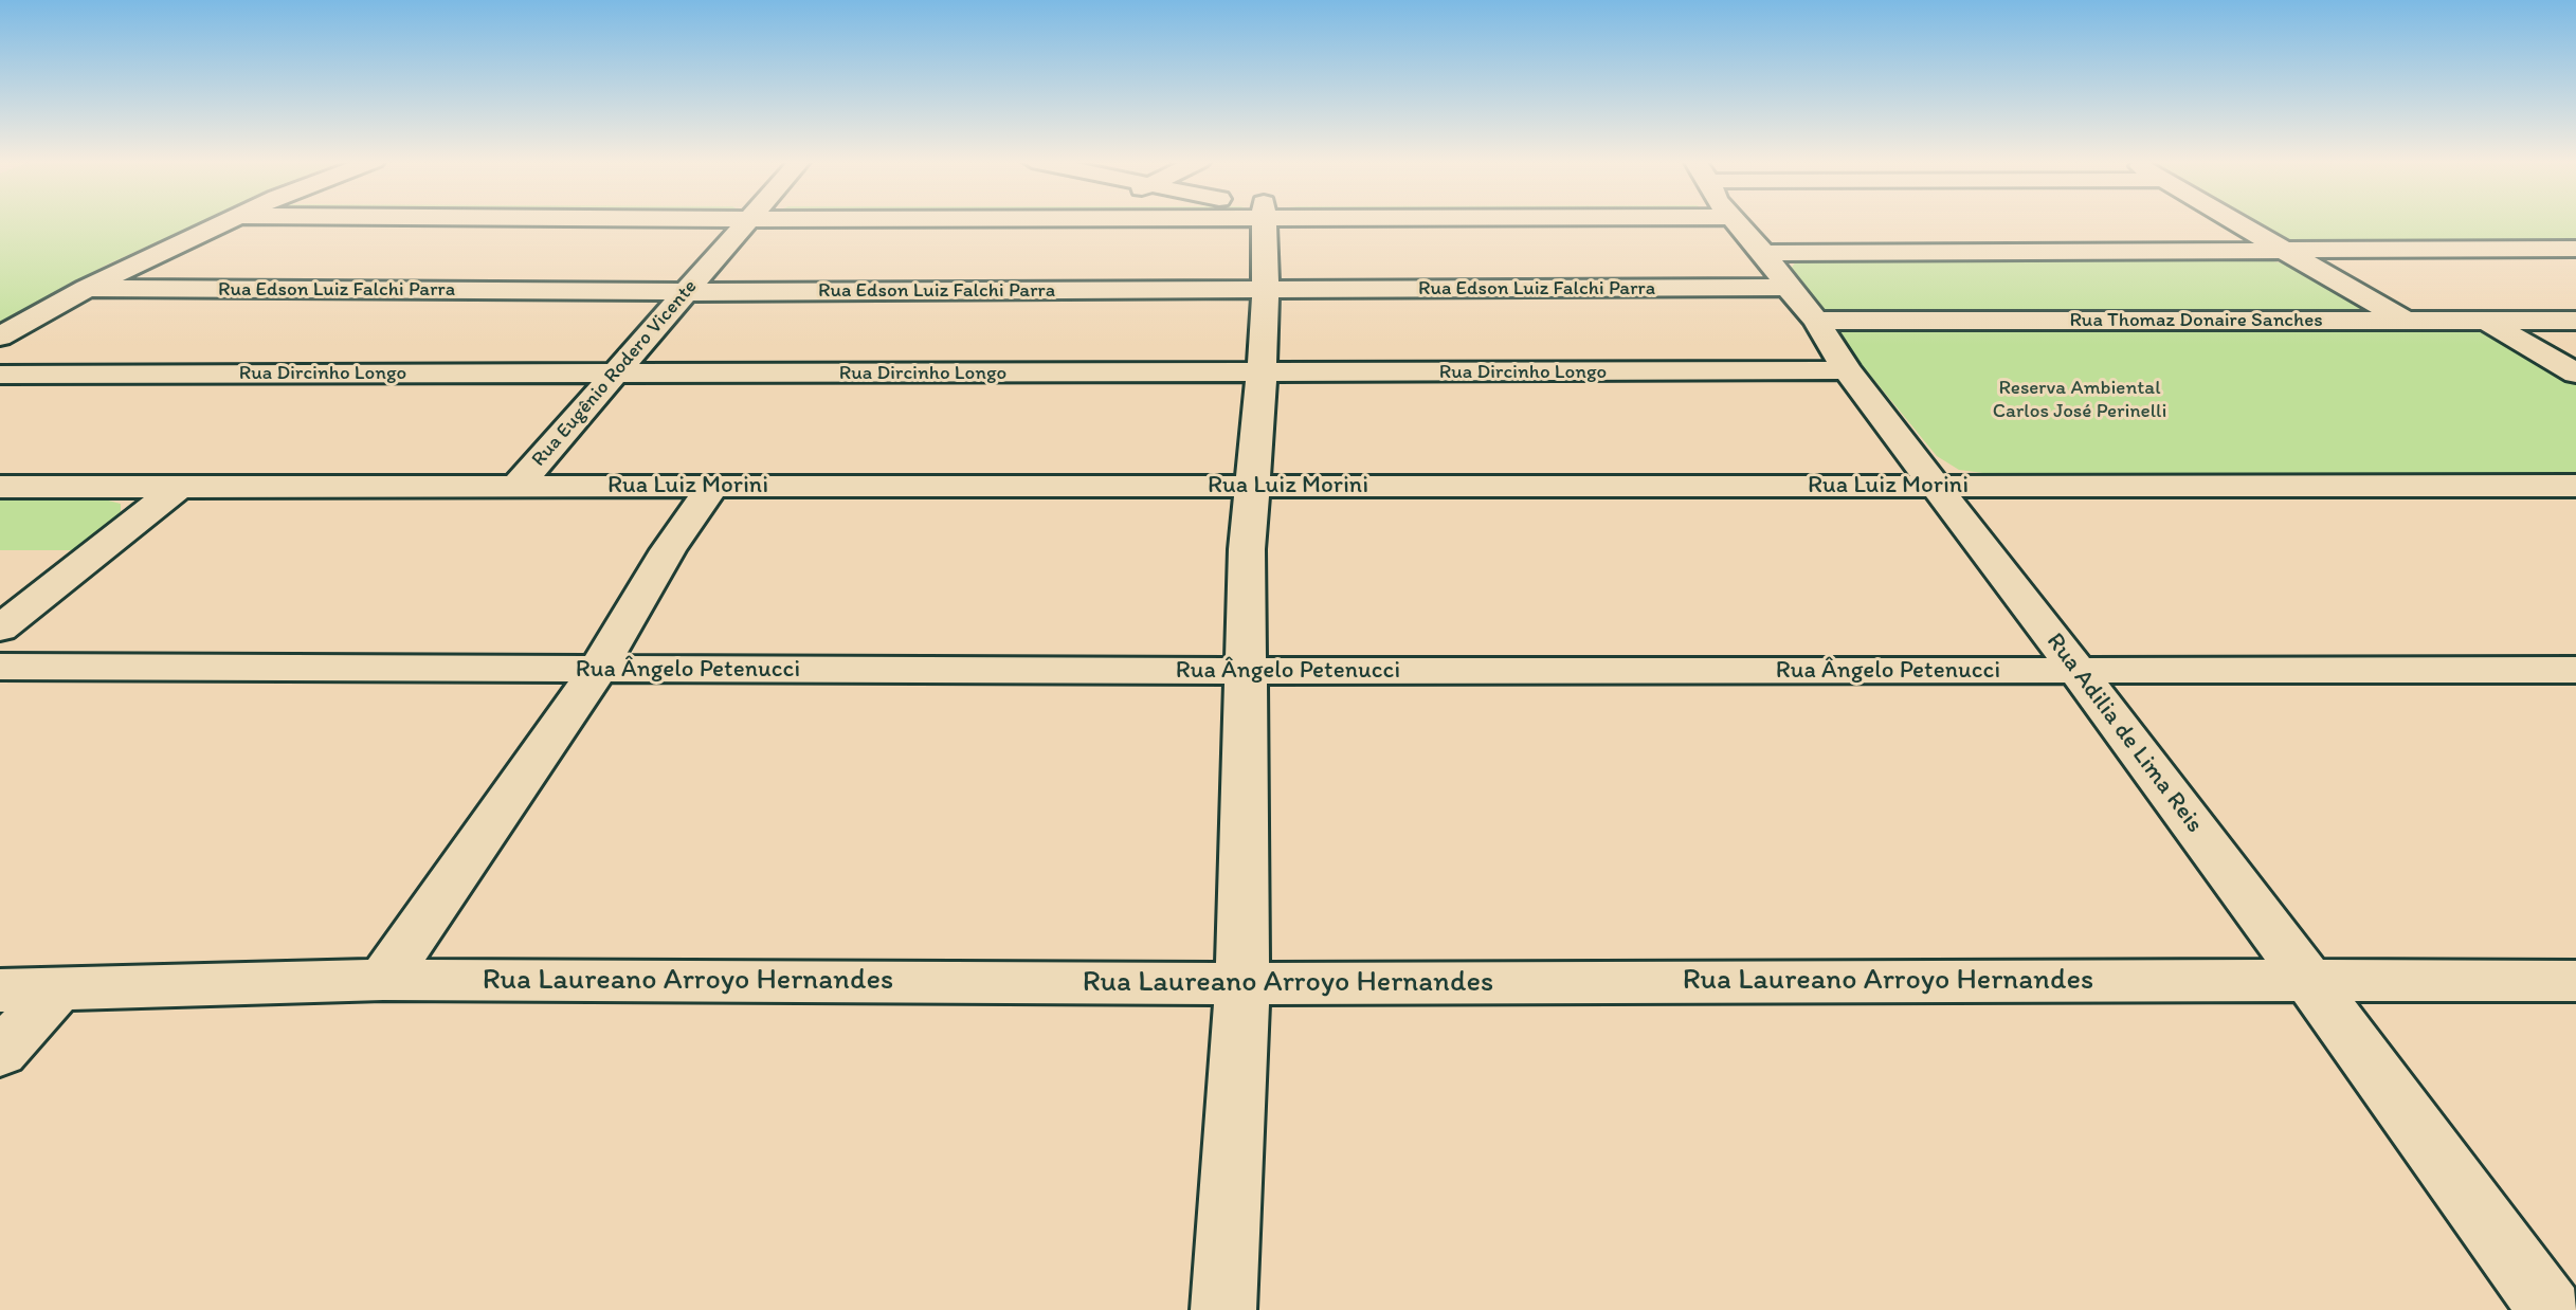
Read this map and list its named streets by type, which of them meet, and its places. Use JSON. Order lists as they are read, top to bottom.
{
  "streets": {
    "street": [
      "Rua Edson Luiz Falchi Parra",
      "Rua Thomaz Donaire Sanches",
      "Rua Dircinho Longo",
      "Rua Eugênio Rodero Vicente",
      "Rua Luiz Morini",
      "Rua Ângelo Petenucci",
      "Rua Adilia de Lima Reis",
      "Rua Laureano Arroyo Hernandes"
    ]
  },
  "crossings": [
    ["Rua Edson Luiz Falchi Parra", "Rua Eugênio Rodero Vicente"],
    ["Rua Edson Luiz Falchi Parra", "Rua Adilia de Lima Reis"],
    ["Rua Thomaz Donaire Sanches", "Rua Adilia de Lima Reis"],
    ["Rua Dircinho Longo", "Rua Eugênio Rodero Vicente"],
    ["Rua Dircinho Longo", "Rua Adilia de Lima Reis"],
    ["Rua Eugênio Rodero Vicente", "Rua Luiz Morini"],
    ["Rua Luiz Morini", "Rua Adilia de Lima Reis"],
    ["Rua Ângelo Petenucci", "Rua Adilia de Lima Reis"],
    ["Rua Adilia de Lima Reis", "Rua Laureano Arroyo Hernandes"]
  ],
  "parks": ["Reserva Ambiental Carlos José Perinelli"]
}
